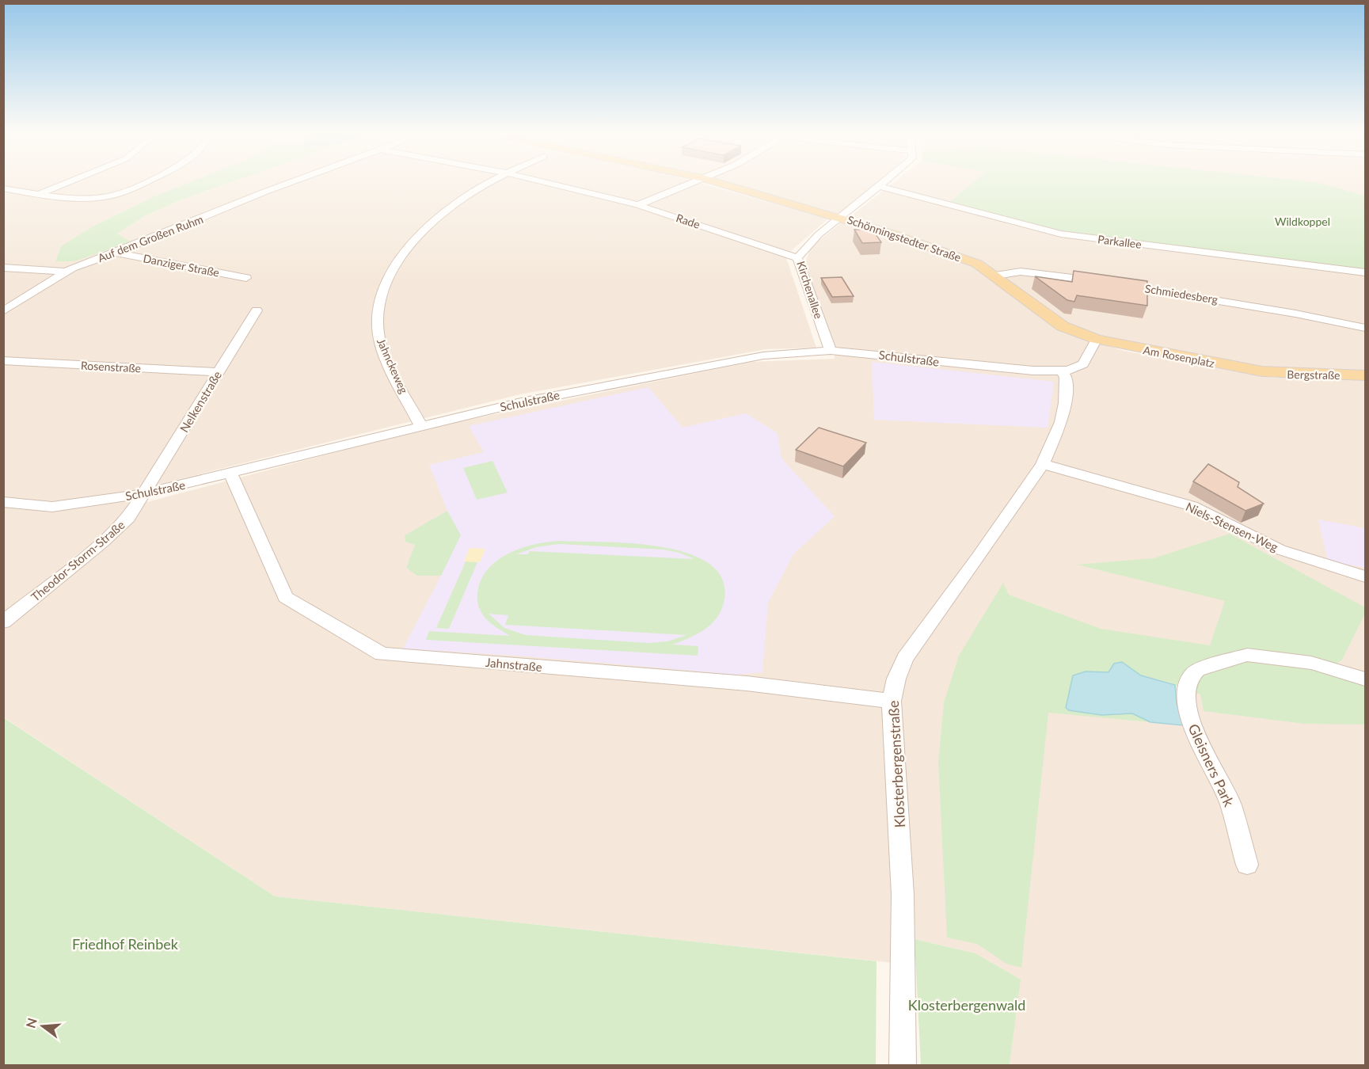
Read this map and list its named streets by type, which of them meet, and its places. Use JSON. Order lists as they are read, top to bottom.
{
  "streets": {
    "main road": ["Schönningstedter Straße", "Am Rosenplatz", "Bergstraße"],
    "street": [
      "Rade",
      "Auf dem Großen Ruhm",
      "Parkallee",
      "Danziger Straße",
      "Kirchenallee",
      "Schmiedesberg",
      "Schulstraße",
      "Jahnckeweg",
      "Rosenstraße",
      "Nelkenstraße",
      "Niels-Stensen-Weg",
      "Theodor-Storm-Straße",
      "Jahnstraße",
      "Klosterbergenstraße",
      "Gleisners Park"
    ]
  },
  "crossings": [
    ["Rade", "Kirchenallee"],
    ["Auf dem Großen Ruhm", "Danziger Straße"],
    ["Schönningstedter Straße", "Kirchenallee"],
    ["Schönningstedter Straße", "Am Rosenplatz"],
    ["Parkallee", "Kirchenallee"],
    ["Kirchenallee", "Schulstraße"],
    ["Am Rosenplatz", "Bergstraße"],
    ["Schulstraße", "Jahnckeweg"],
    ["Schulstraße", "Nelkenstraße"],
    ["Schulstraße", "Theodor-Storm-Straße"],
    ["Schulstraße", "Jahnstraße"],
    ["Schulstraße", "Klosterbergenstraße"],
    ["Rosenstraße", "Nelkenstraße"],
    ["Nelkenstraße", "Theodor-Storm-Straße"],
    ["Niels-Stensen-Weg", "Klosterbergenstraße"],
    ["Jahnstraße", "Klosterbergenstraße"]
  ],
  "parks": ["Wildkoppel", "Friedhof Reinbek", "Klosterbergenwald"],
  "north": "left"
}
